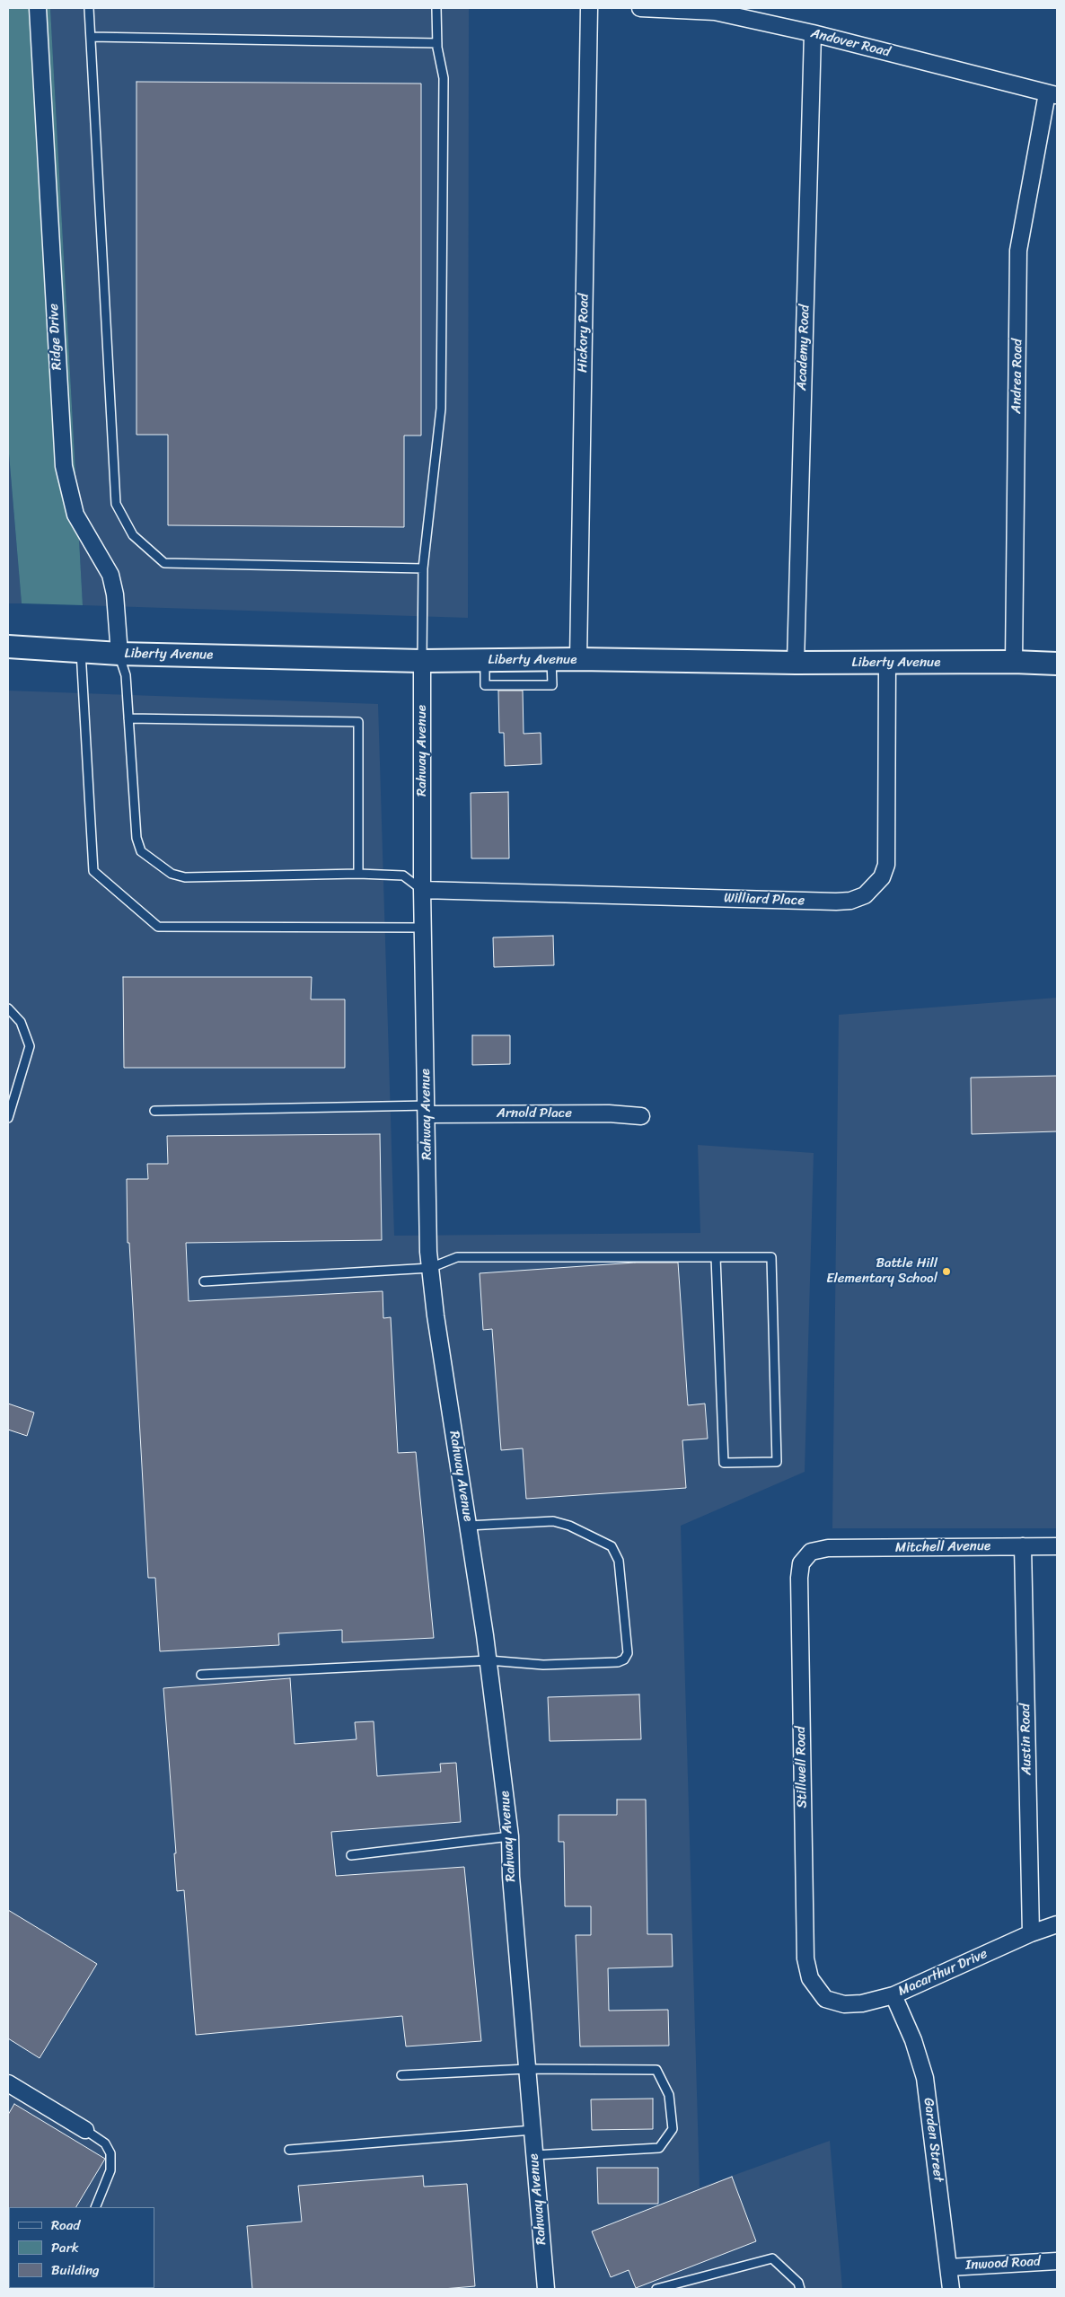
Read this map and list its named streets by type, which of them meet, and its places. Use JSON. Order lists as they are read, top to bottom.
{
  "streets": {
    "street": [
      "Andover Road",
      "Hickory Road",
      "Ridge Drive",
      "Academy Road",
      "Andrea Road",
      "Liberty Avenue",
      "Rahway Avenue",
      "Williard Place",
      "Arnold Place",
      "Mitchell Avenue",
      "Austin Road",
      "Stillwell Road",
      "Macarthur Drive",
      "Garden Street",
      "Inwood Road"
    ]
  },
  "crossings": [
    ["Andover Road", "Academy Road"],
    ["Andover Road", "Andrea Road"],
    ["Hickory Road", "Liberty Avenue"],
    ["Ridge Drive", "Liberty Avenue"],
    ["Academy Road", "Liberty Avenue"],
    ["Andrea Road", "Liberty Avenue"],
    ["Liberty Avenue", "Rahway Avenue"],
    ["Liberty Avenue", "Williard Place"],
    ["Rahway Avenue", "Williard Place"],
    ["Rahway Avenue", "Arnold Place"],
    ["Mitchell Avenue", "Austin Road"],
    ["Mitchell Avenue", "Stillwell Road"],
    ["Austin Road", "Macarthur Drive"],
    ["Stillwell Road", "Macarthur Drive"],
    ["Macarthur Drive", "Garden Street"],
    ["Garden Street", "Inwood Road"]
  ],
  "places": ["Battle Hill Elementary School"],
  "legend": ["Road", "Park", "Building"]
}
